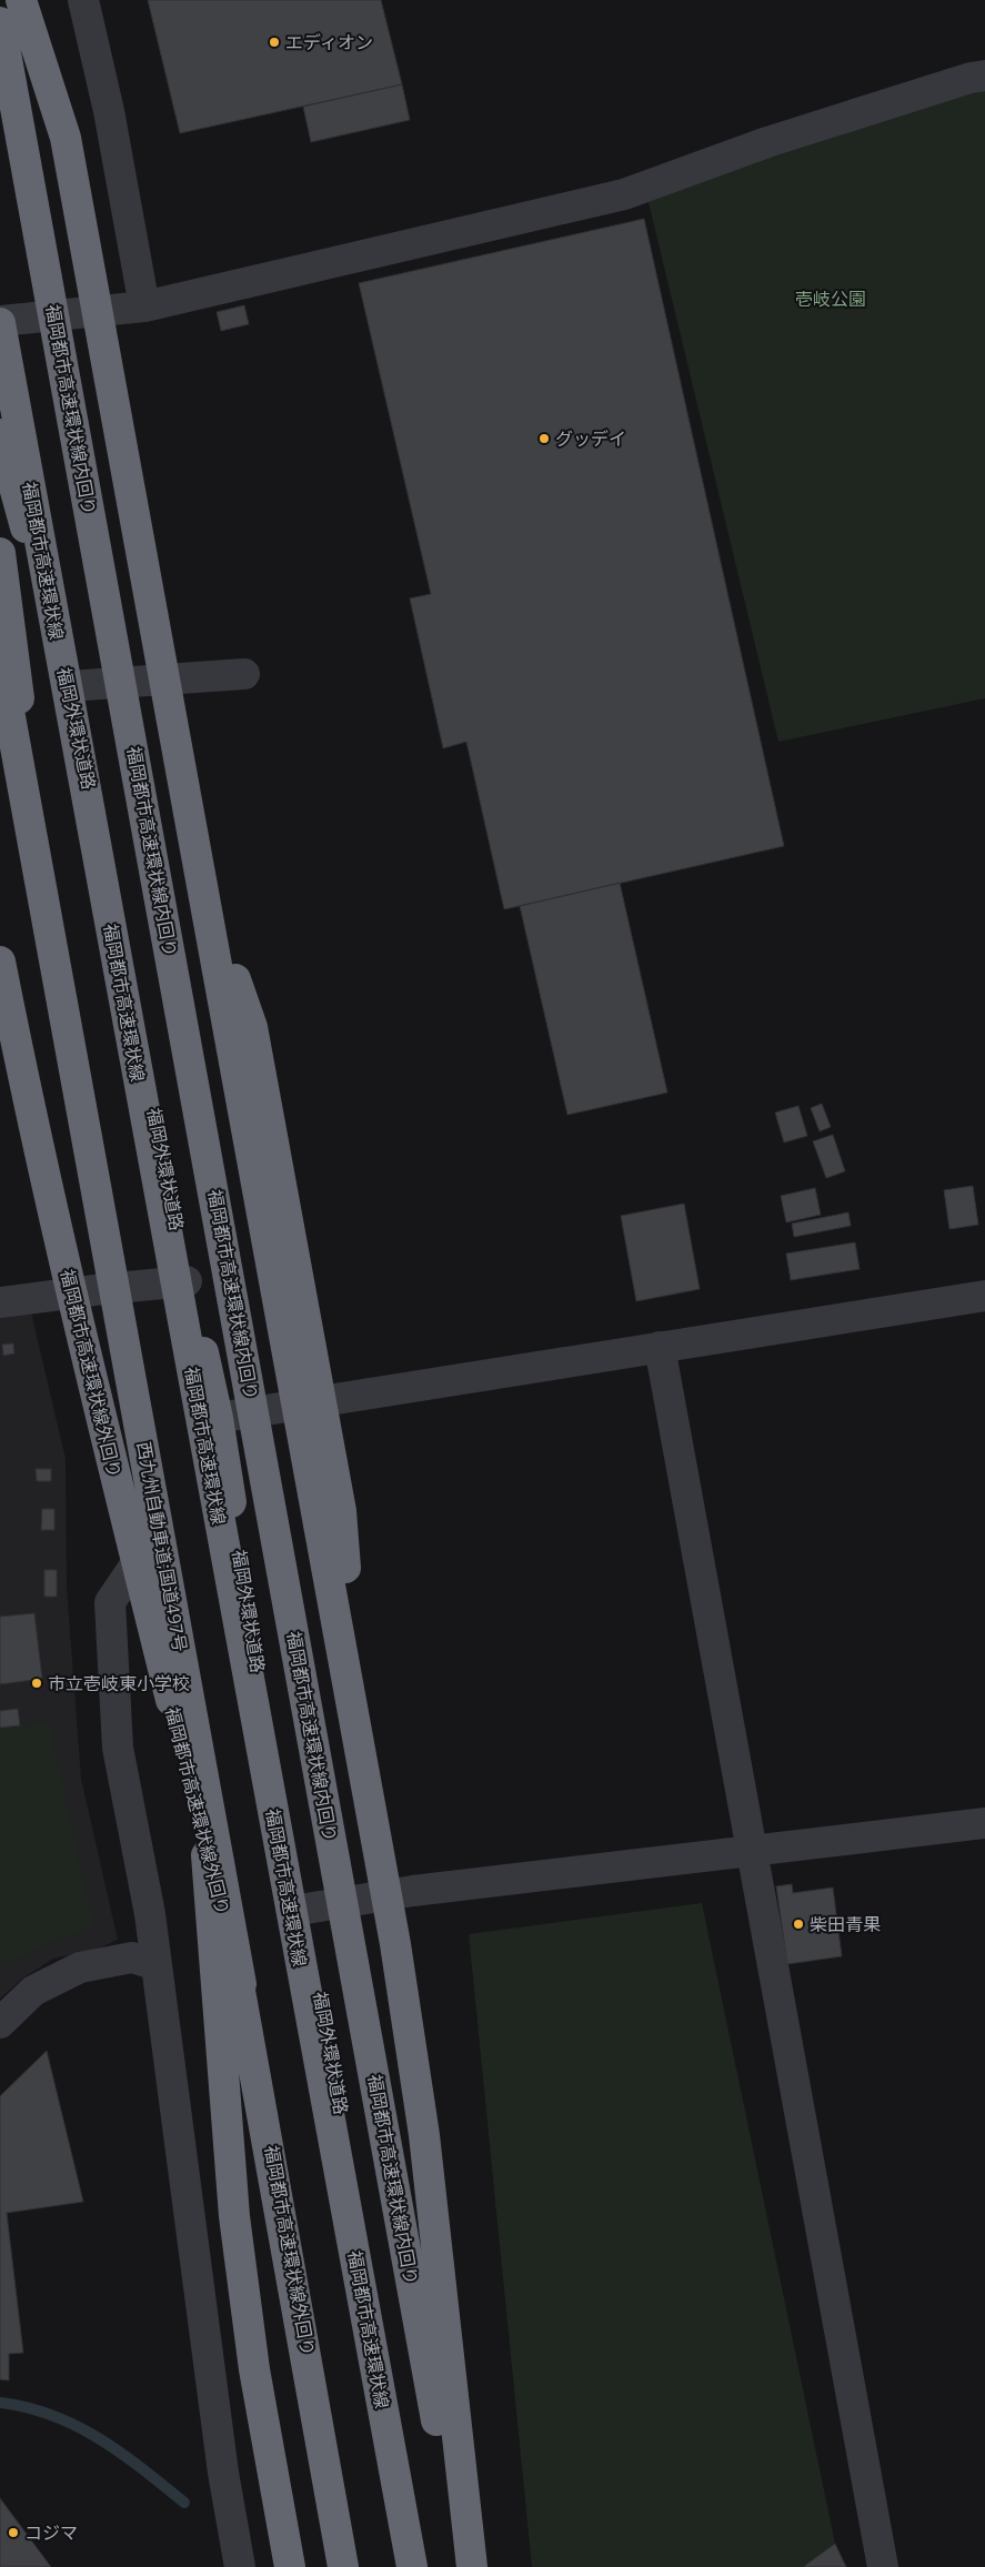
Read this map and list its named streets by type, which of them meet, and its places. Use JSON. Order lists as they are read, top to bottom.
{
  "streets": {
    "highway": [
      "福岡都市高速環状線内回り",
      "福岡都市高速環状線",
      "福岡外環状道路",
      "福岡都市高速環状線外回り",
      "西九州自動車道;国道497号"
    ]
  },
  "crossings": [
    ["福岡都市高速環状線外回り", "西九州自動車道;国道497号"]
  ],
  "parks": ["壱岐公園"],
  "places": [
    "エディオン",
    "グッデイ",
    "市立壱岐東小学校",
    "柴田青果",
    "コジマ"
  ]
}
